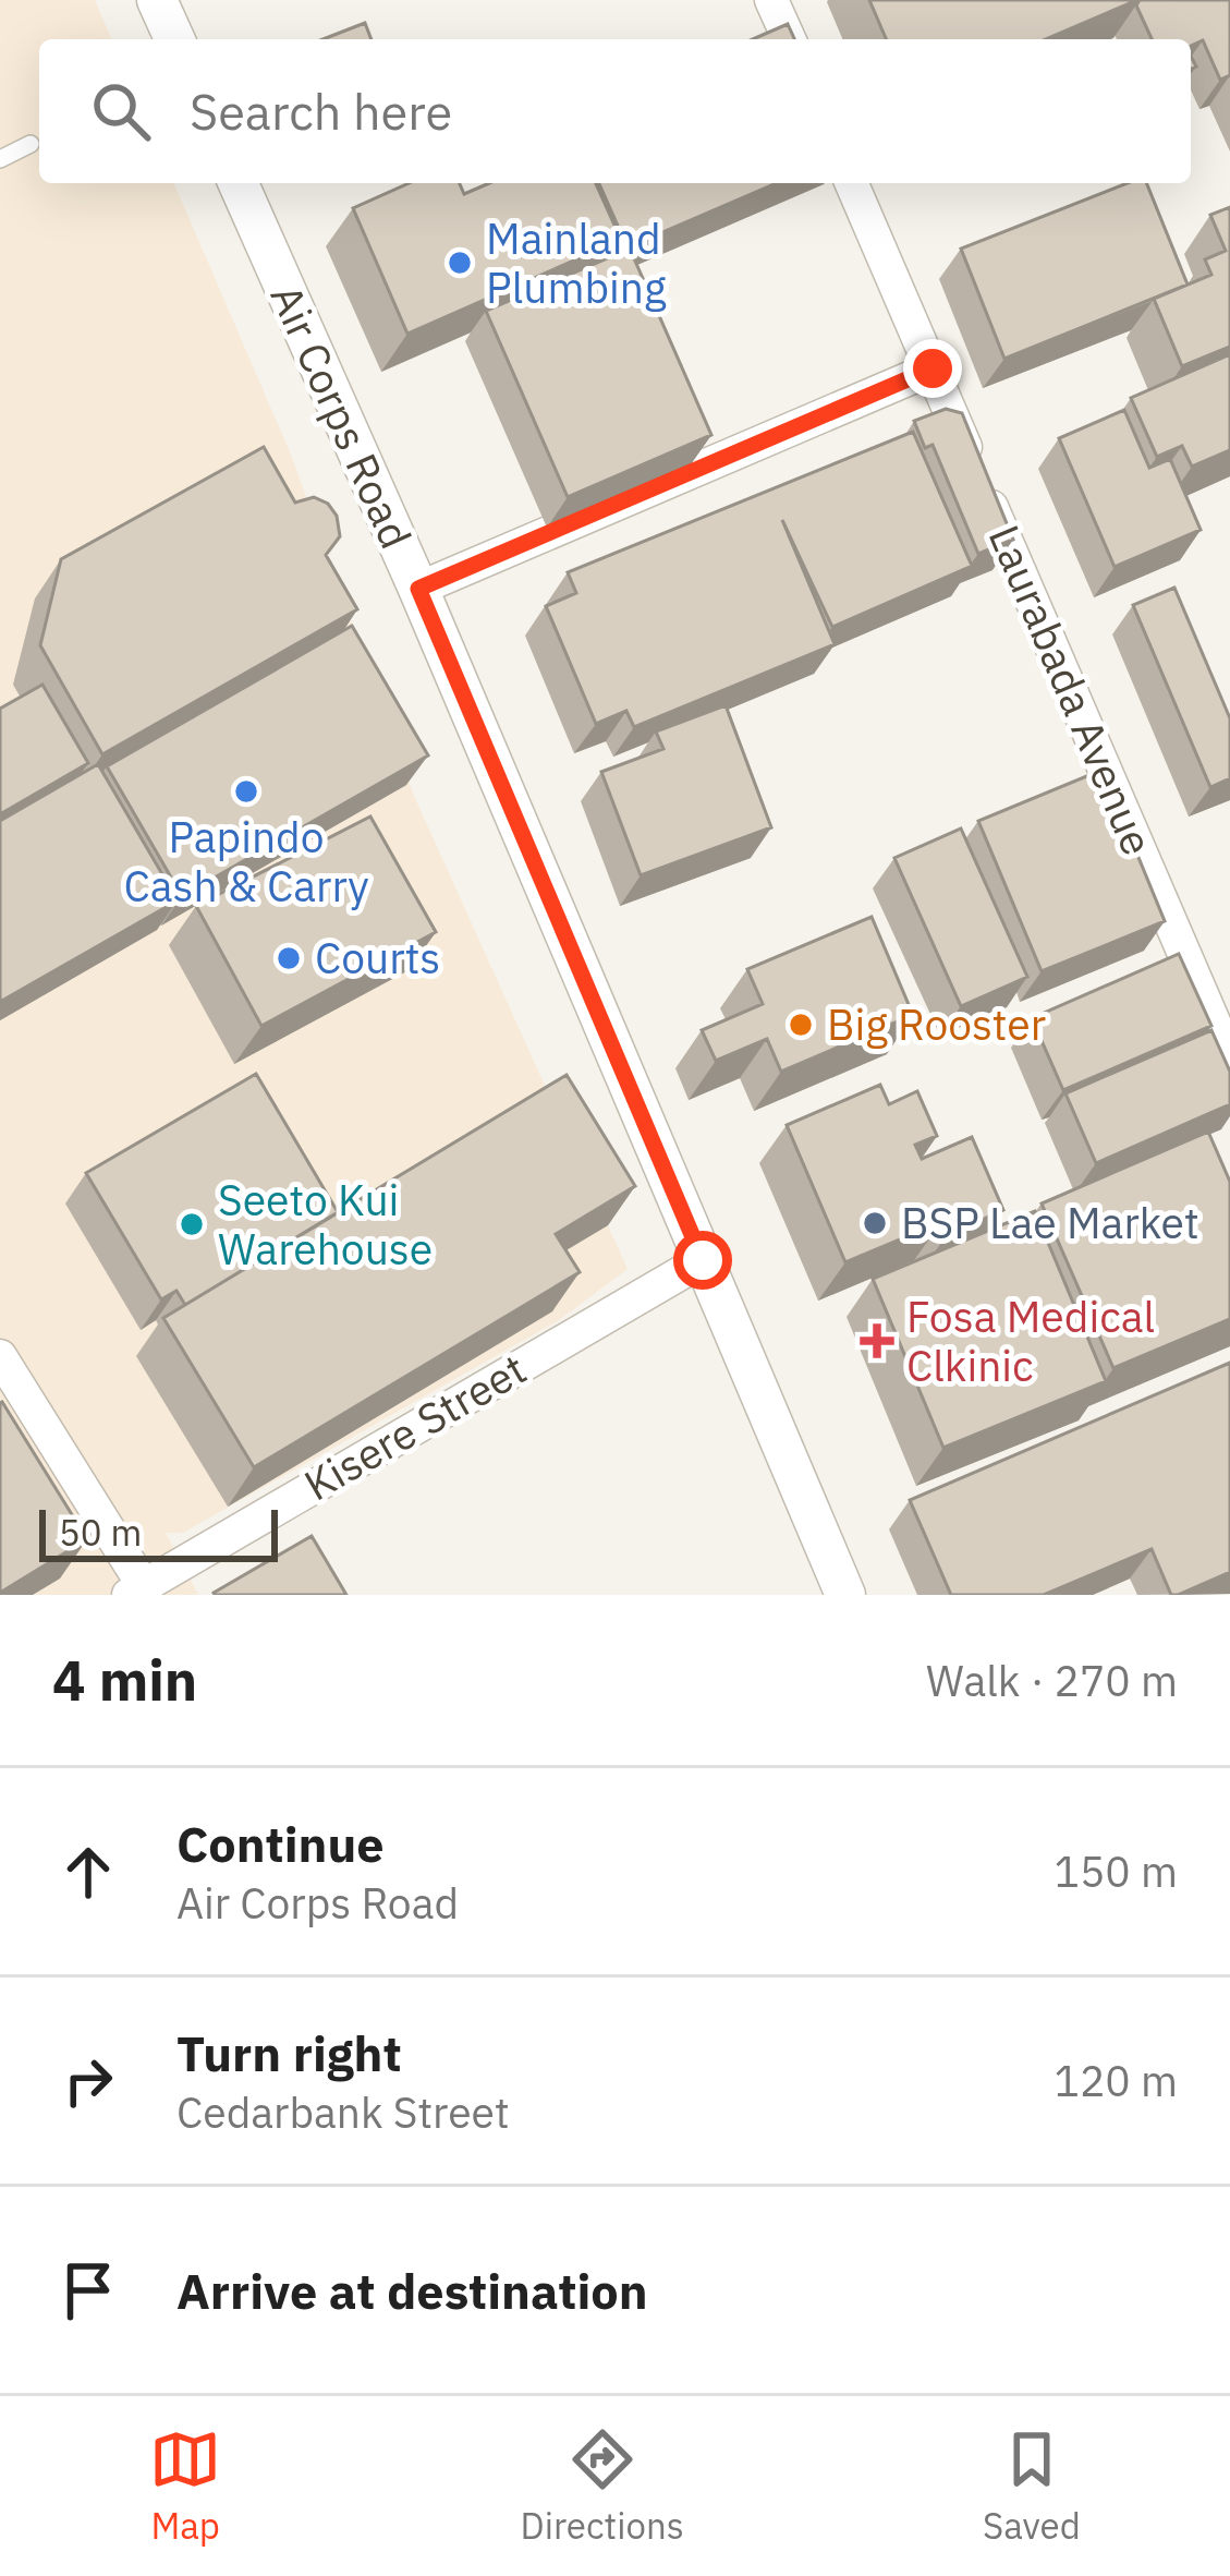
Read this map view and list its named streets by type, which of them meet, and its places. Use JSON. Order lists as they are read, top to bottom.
{
  "streets": {
    "street": ["Air Corps Road", "Laurabada Avenue", "Kisere Street"]
  },
  "crossings": [
    ["Air Corps Road", "Kisere Street"]
  ],
  "places": {
    "other": [
      "Mainland Plumbing",
      "Papindo Cash & Carry",
      "Courts",
      "Big Rooster",
      "BSP Lae Market",
      "Seeto Kui Warehouse"
    ],
    "health": ["Fosa Medical Clkinic"]
  },
  "scale_bar": "50 m",
  "page": {
    "search": "Search here",
    "scale": "50 m",
    "heading": ["4 min", "Walk · 270 m"],
    "list": [
      ["Continue", "Air Corps Road", "150 m"],
      ["Turn right", "Cedarbank Street", "120 m"],
      "Arrive at destination"
    ],
    "nav": ["Map", "Directions", "Saved"]
  }
}
